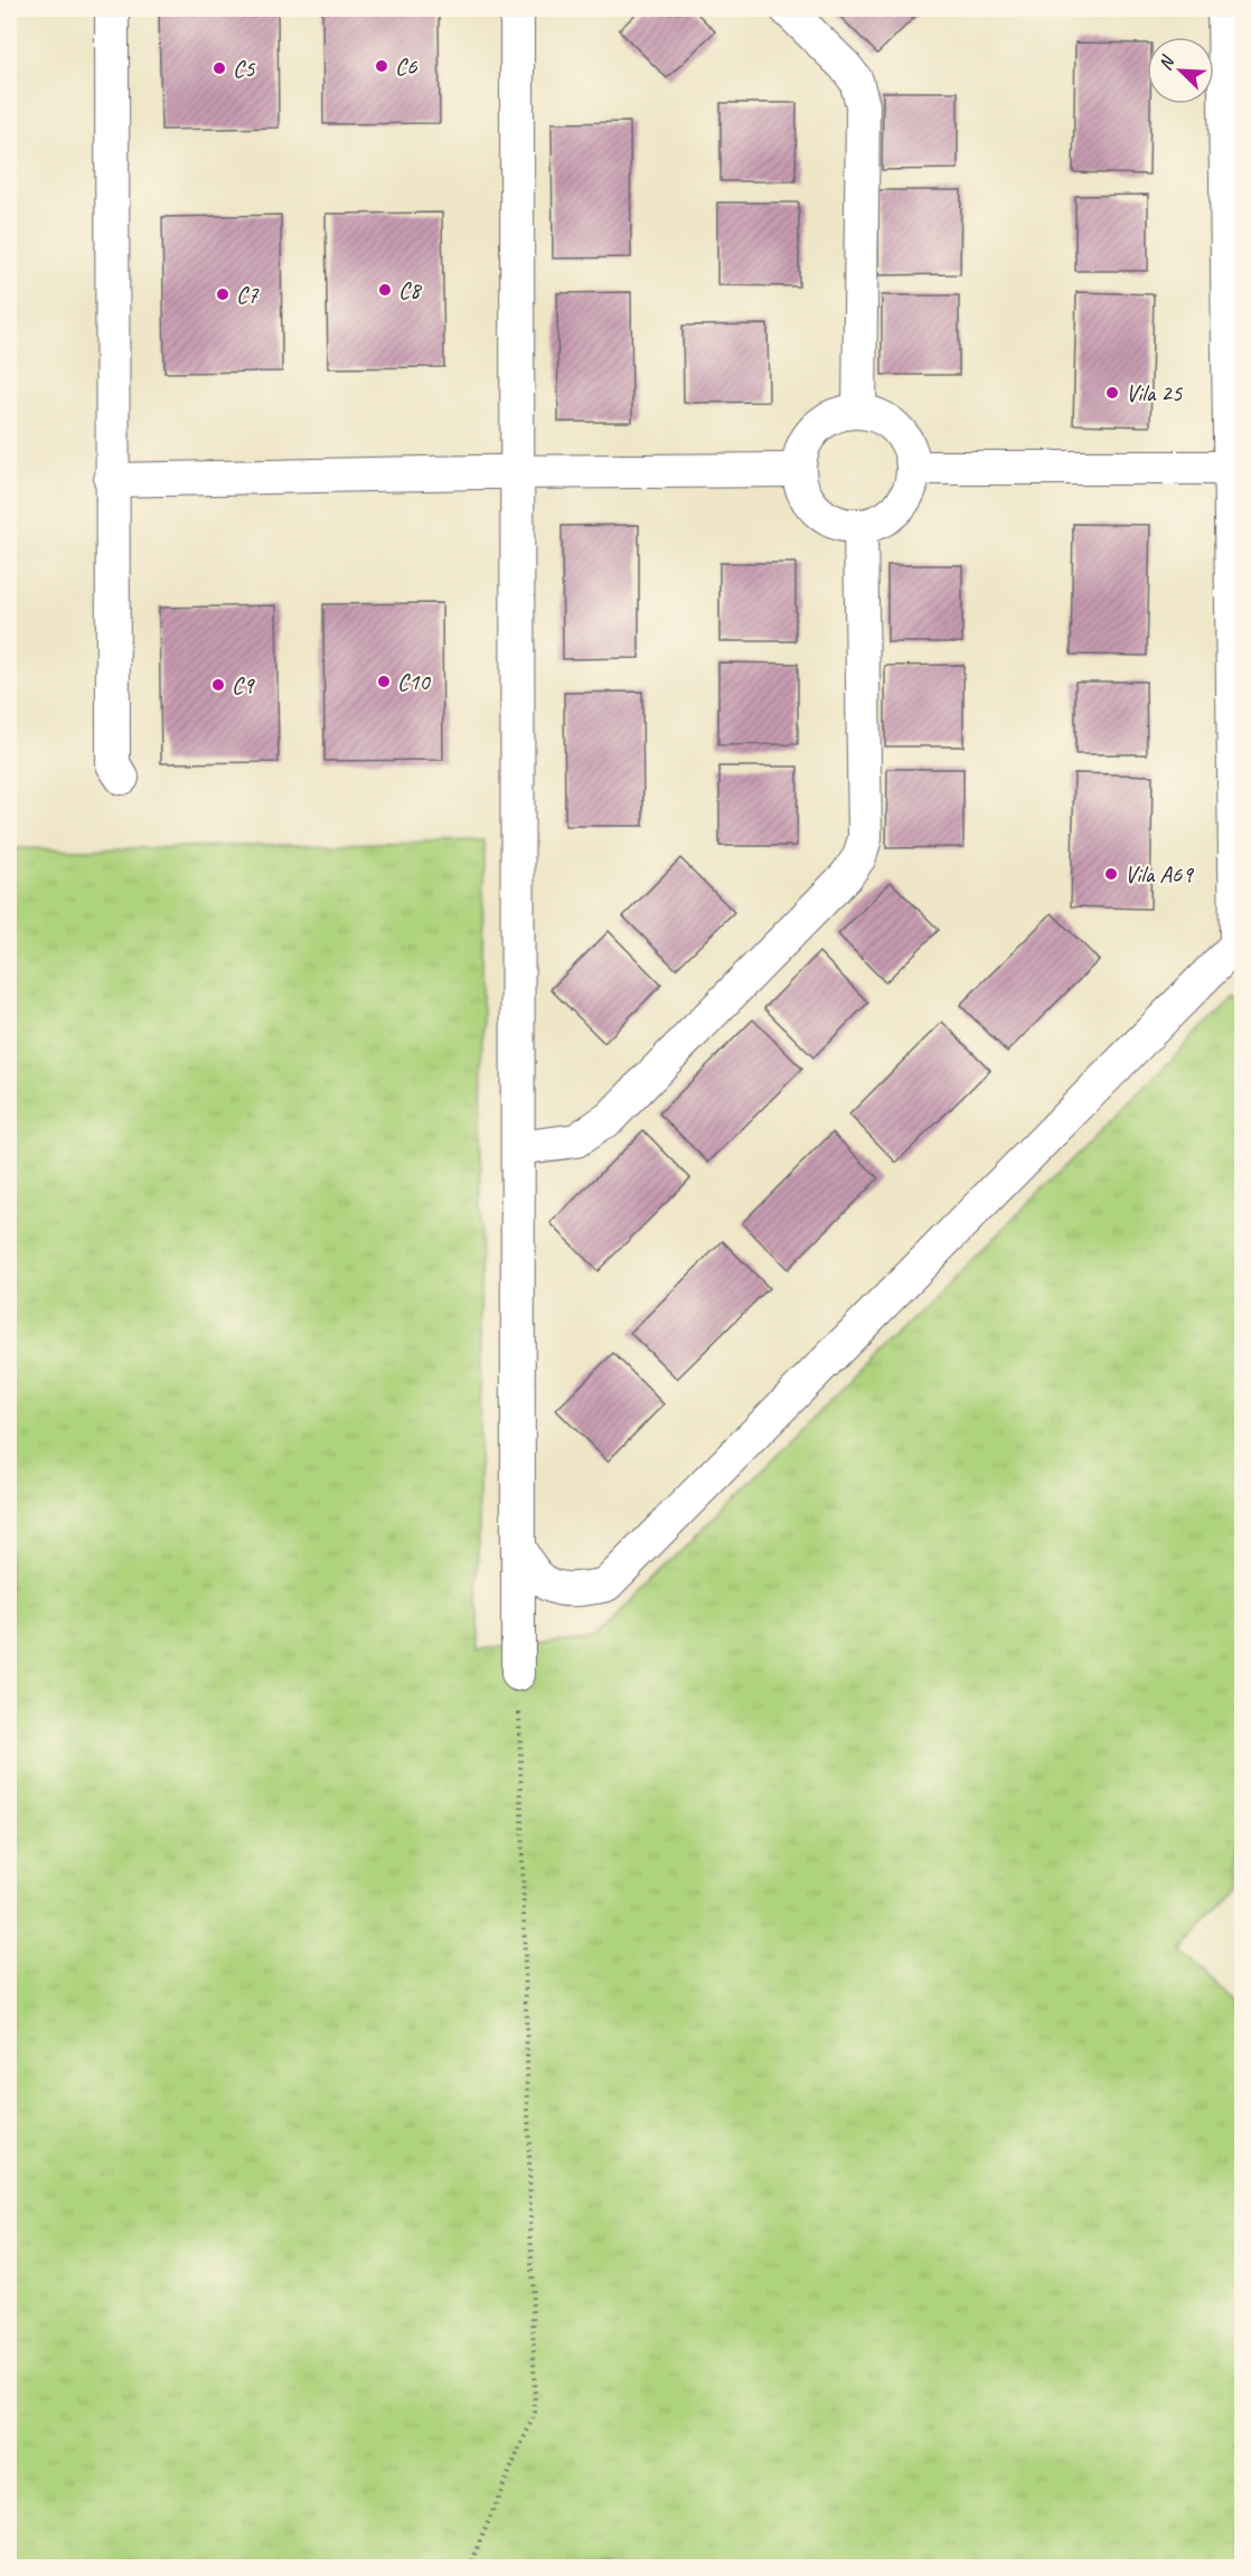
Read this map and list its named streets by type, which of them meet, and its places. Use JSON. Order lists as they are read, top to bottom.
{
  "places": [
    "C6",
    "C5",
    "C8",
    "C7",
    "Vila 25",
    "C10",
    "C9",
    "Vila A69"
  ],
  "north": "top left"
}
